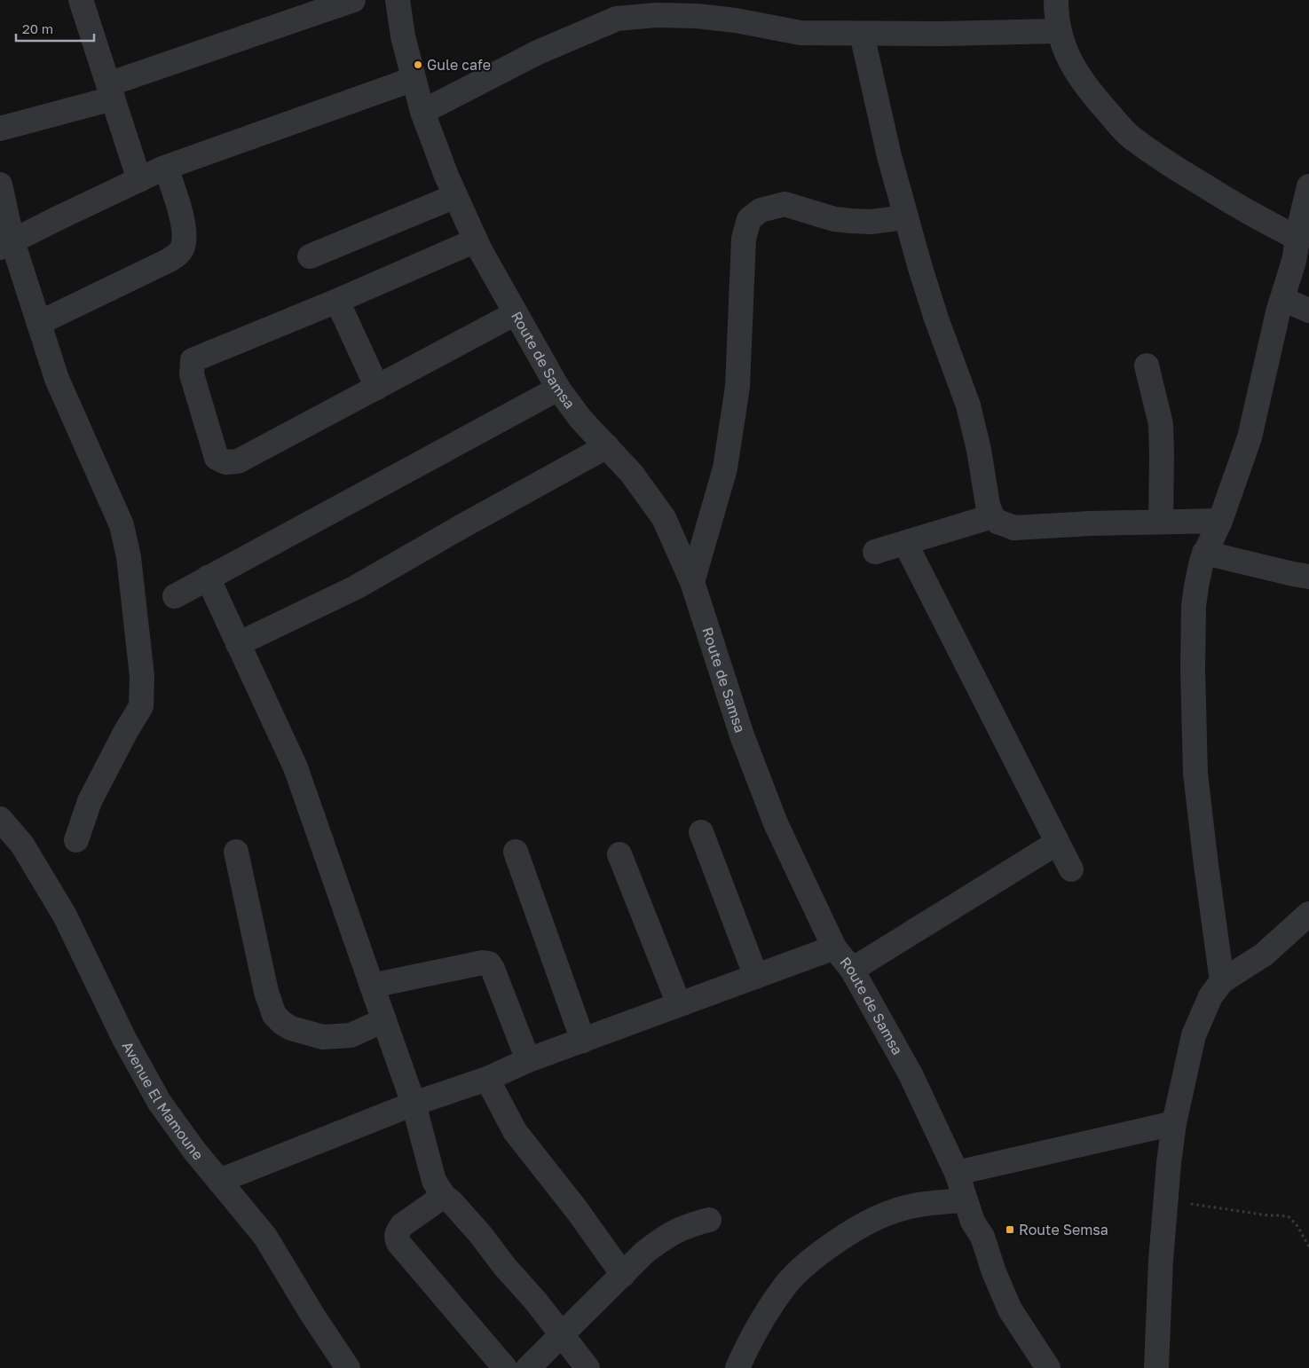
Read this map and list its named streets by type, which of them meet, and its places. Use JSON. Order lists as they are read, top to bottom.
{
  "streets": {
    "street": ["Route de Samsa", "Avenue El Mamoune"]
  },
  "places": {
    "other": ["Gule cafe"],
    "transit": ["Route Semsa"]
  },
  "scale_bar": "20 m"
}
